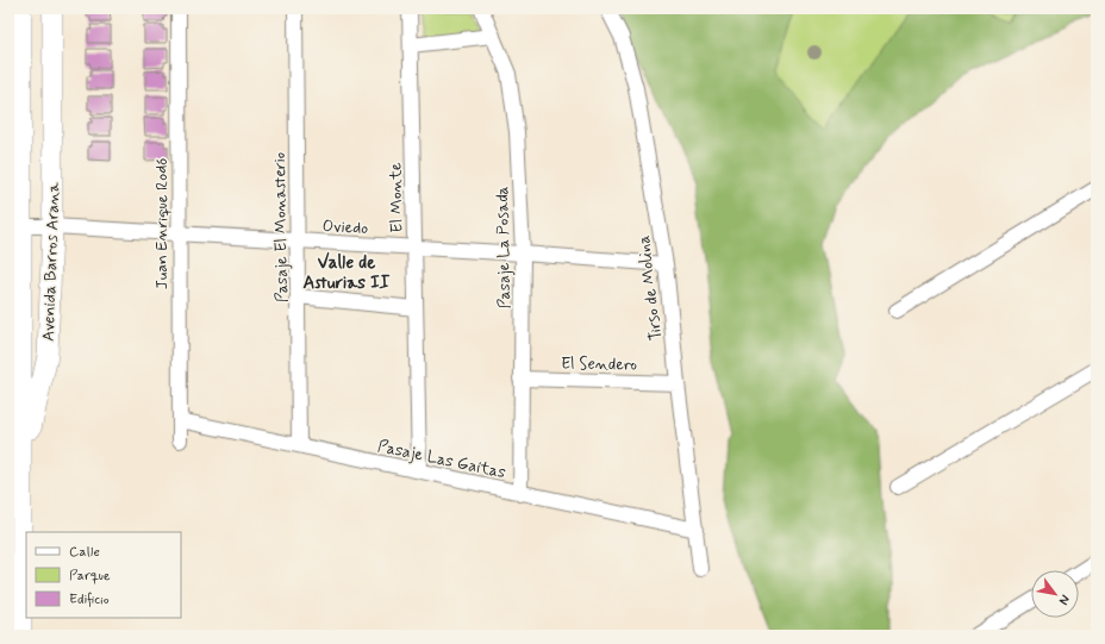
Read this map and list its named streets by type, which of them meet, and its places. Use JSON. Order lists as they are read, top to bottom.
{
  "streets": {
    "main road": ["Avenida Barros Arana"],
    "street": [
      "El Monte",
      "Juan Enrique Rodó",
      "Oviedo",
      "Pasaje El Monasterio",
      "Pasaje La Posada",
      "Tirso de Molina",
      "El Sendero",
      "Pasaje Las Gaitas"
    ]
  },
  "crossings": [
    ["El Monte", "Oviedo"],
    ["El Monte", "Pasaje Las Gaitas"],
    ["Juan Enrique Rodó", "Oviedo"],
    ["Juan Enrique Rodó", "Pasaje Las Gaitas"],
    ["Oviedo", "Pasaje El Monasterio"],
    ["Oviedo", "Pasaje La Posada"],
    ["Oviedo", "Avenida Barros Arana"],
    ["Oviedo", "Tirso de Molina"],
    ["Pasaje El Monasterio", "Pasaje Las Gaitas"],
    ["Pasaje La Posada", "El Sendero"],
    ["Pasaje La Posada", "Pasaje Las Gaitas"],
    ["Tirso de Molina", "El Sendero"],
    ["Tirso de Molina", "Pasaje Las Gaitas"]
  ],
  "districts": ["Valle de Asturias II"],
  "legend": ["Calle", "Parque", "Edificio"],
  "north": "bottom right"
}
